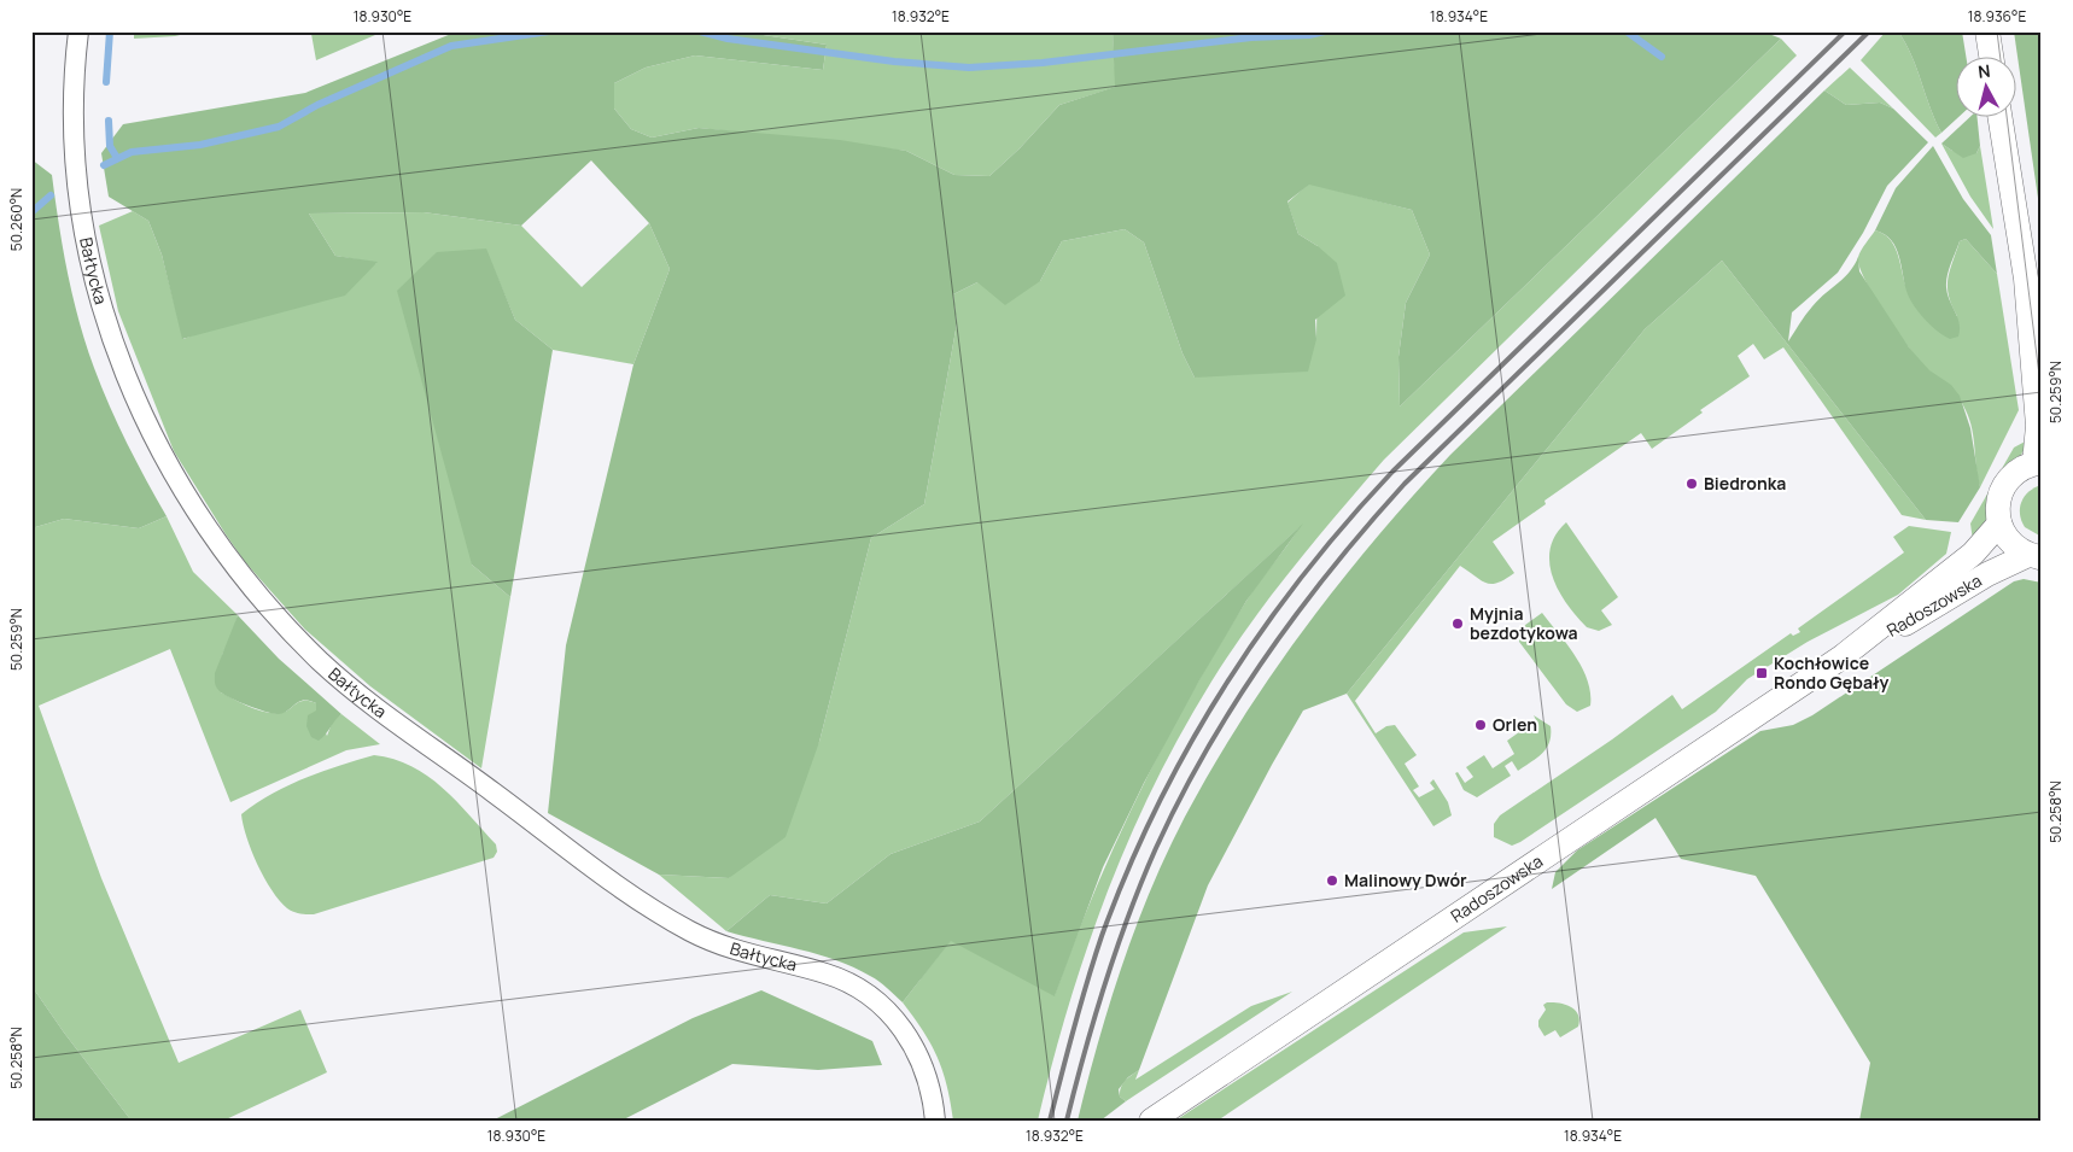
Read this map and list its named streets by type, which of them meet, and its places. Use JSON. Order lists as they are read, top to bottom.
{
  "streets": {
    "street": ["Bałtycka", "Radoszowska"]
  },
  "places": {
    "other": [
      "Biedronka",
      "Myjnia bezdotykowa",
      "Orlen",
      "Malinowy Dwór"
    ],
    "transit": ["Kochłowice Rondo Gębały"]
  },
  "north": "top",
  "coordinates": [
    "18.930°E",
    "18.932°E",
    "18.934°E",
    "18.936°E",
    "50.260°N",
    "50.259°N",
    "50.258°N"
  ]
}
